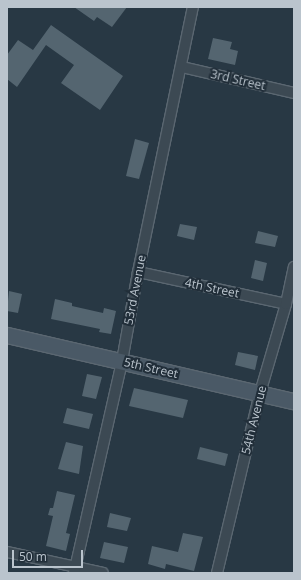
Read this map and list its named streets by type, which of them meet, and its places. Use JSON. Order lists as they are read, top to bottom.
{
  "streets": {
    "street": [
      "3rd Street",
      "4th Street",
      "53rd Avenue",
      "5th Street",
      "54th Avenue"
    ]
  },
  "crossings": [
    ["3rd Street", "53rd Avenue"],
    ["4th Street", "53rd Avenue"],
    ["4th Street", "54th Avenue"],
    ["53rd Avenue", "5th Street"],
    ["5th Street", "54th Avenue"]
  ],
  "scale_bar": "50 m"
}
